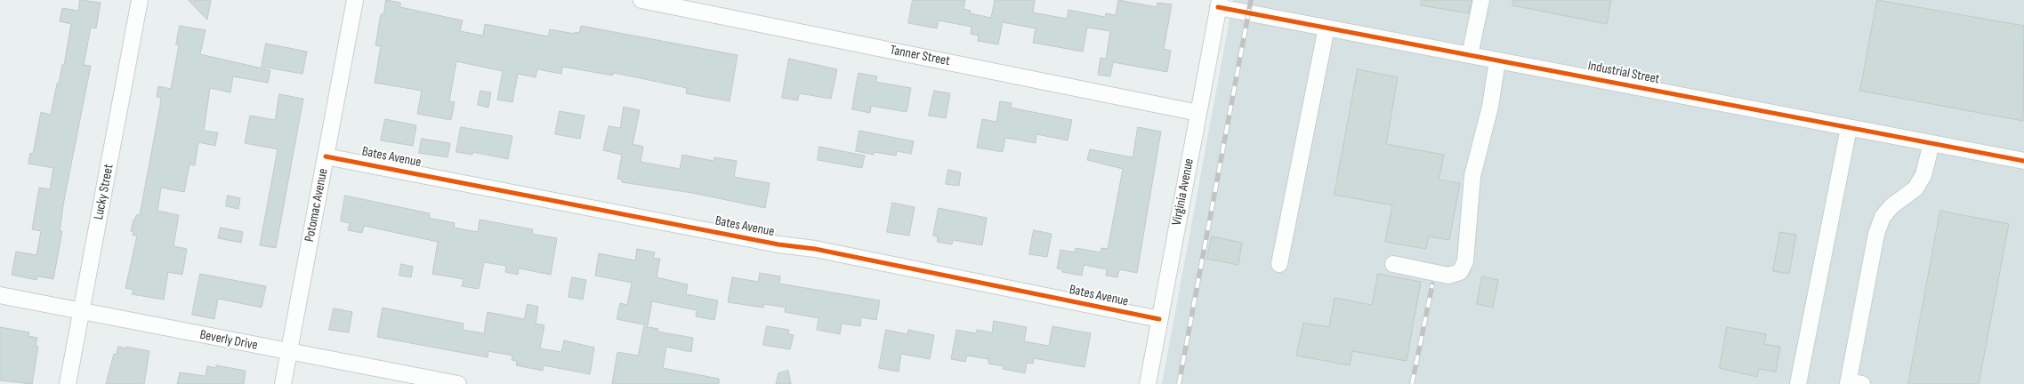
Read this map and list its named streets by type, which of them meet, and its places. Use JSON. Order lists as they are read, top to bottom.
{
  "streets": {
    "street": [
      "Tanner Street",
      "Industrial Street",
      "Bates Avenue",
      "Lucky Street",
      "Virginia Avenue",
      "Potomac Avenue",
      "Beverly Drive"
    ]
  },
  "crossings": [
    ["Tanner Street", "Virginia Avenue"],
    ["Industrial Street", "Virginia Avenue"],
    ["Bates Avenue", "Virginia Avenue"],
    ["Bates Avenue", "Potomac Avenue"],
    ["Lucky Street", "Beverly Drive"],
    ["Potomac Avenue", "Beverly Drive"]
  ]
}
